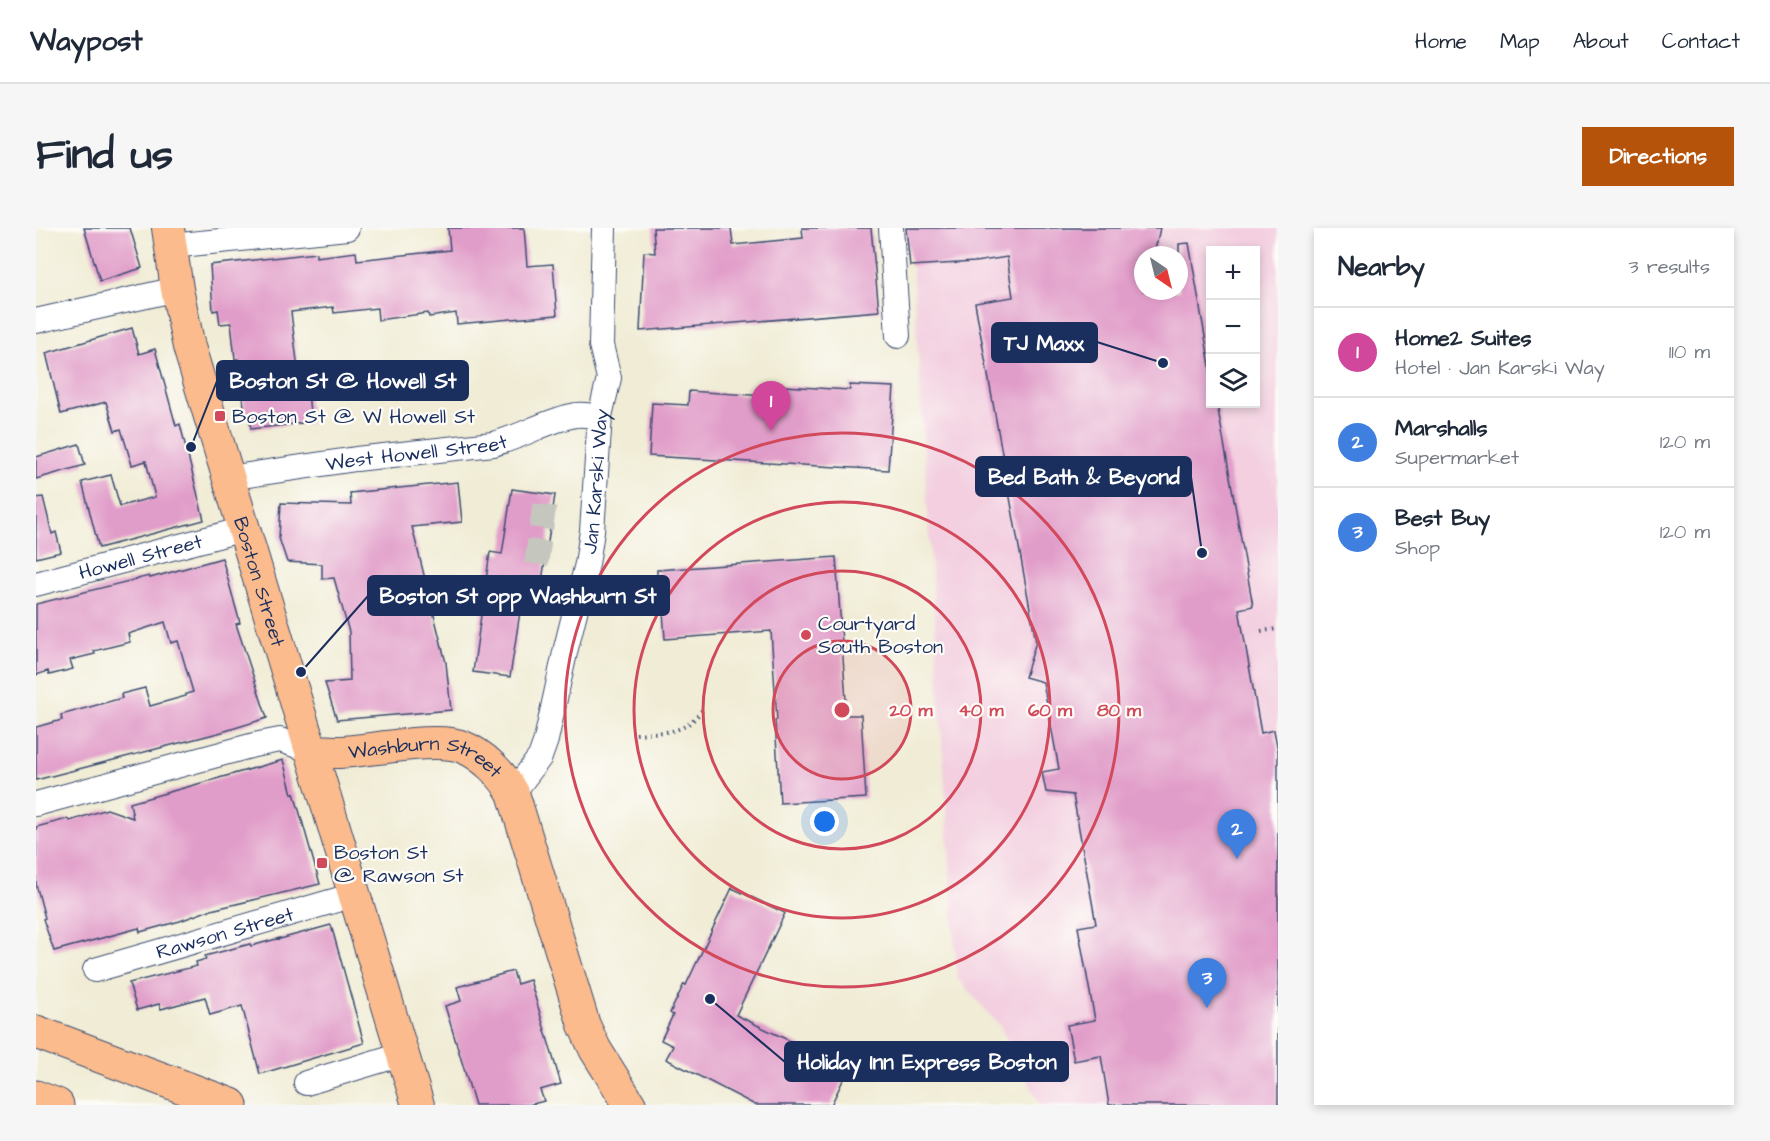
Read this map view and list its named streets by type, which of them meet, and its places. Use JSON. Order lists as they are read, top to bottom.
{
  "streets": {
    "main road": ["Boston Street", "Washburn Street"],
    "street": [
      "West Howell Street",
      "Jan Karski Way",
      "Howell Street",
      "Rawson Street"
    ]
  },
  "crossings": [
    ["West Howell Street", "Jan Karski Way"],
    ["West Howell Street", "Boston Street"],
    ["Jan Karski Way", "Washburn Street"],
    ["Howell Street", "Boston Street"],
    ["Boston Street", "Washburn Street"],
    ["Boston Street", "Rawson Street"]
  ],
  "places": {
    "other": [
      "TJ Maxx",
      "Boston St @ Howell St",
      "Bed Bath & Beyond",
      "Courtyard South Boston",
      "Boston St opp Washburn St",
      "Holiday Inn Express Boston"
    ],
    "transit": ["Boston St @ W Howell St", "Boston St @ Rawson St"]
  },
  "north": "bottom right",
  "page": {
    "header": "Waypost",
    "nav": [
      "Home",
      "Map",
      "About",
      "Contact"
    ],
    "title": "Find us",
    "buttons": "Directions",
    "heading": ["Nearby", "3 results"],
    "map_buttons": ["+", "−"],
    "list": [
      {
        "mark": "1",
        "name": "Home2 Suites",
        "note": "Hotel · Jan Karski Way",
        "value": "110 m"
      },
      {
        "mark": "2",
        "name": "Marshalls",
        "note": "Supermarket",
        "value": "120 m"
      },
      {
        "mark": "3",
        "name": "Best Buy",
        "note": "Shop",
        "value": "120 m"
      }
    ],
    "pins": ["1", "2", "3"]
  },
  "rings": [
    "20 m",
    "40 m",
    "60 m",
    "80 m"
  ]
}
